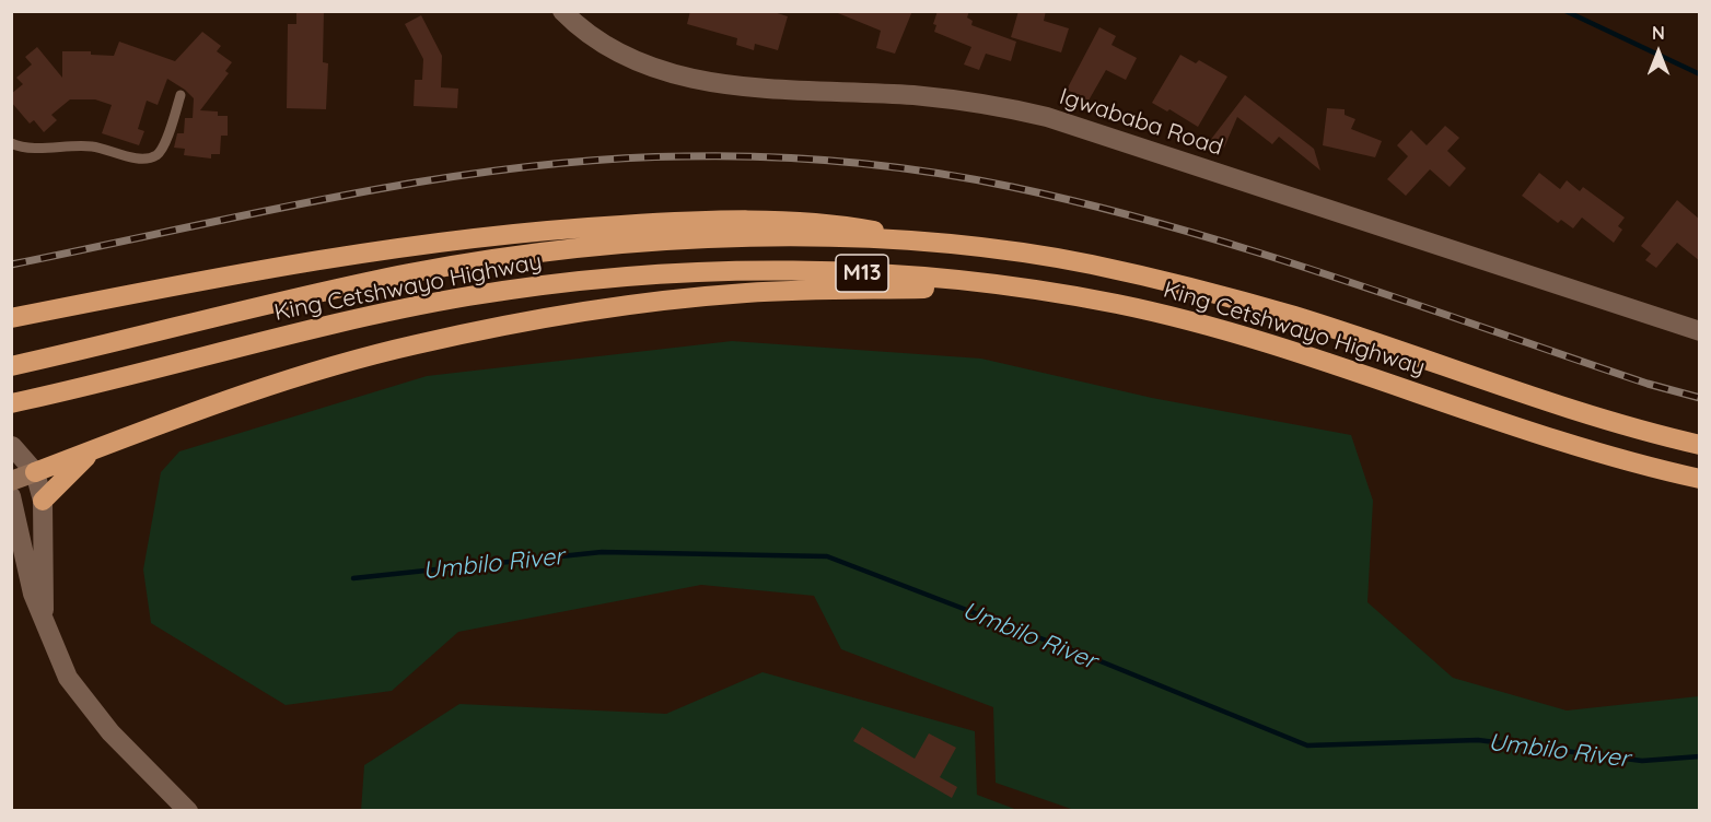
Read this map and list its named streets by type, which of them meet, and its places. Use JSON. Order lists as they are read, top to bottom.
{
  "streets": {
    "highway": ["M13", "King Cetshwayo Highway"],
    "street": ["Igwababa Road"]
  },
  "water": ["Umbilo River"],
  "north": "top"
}
